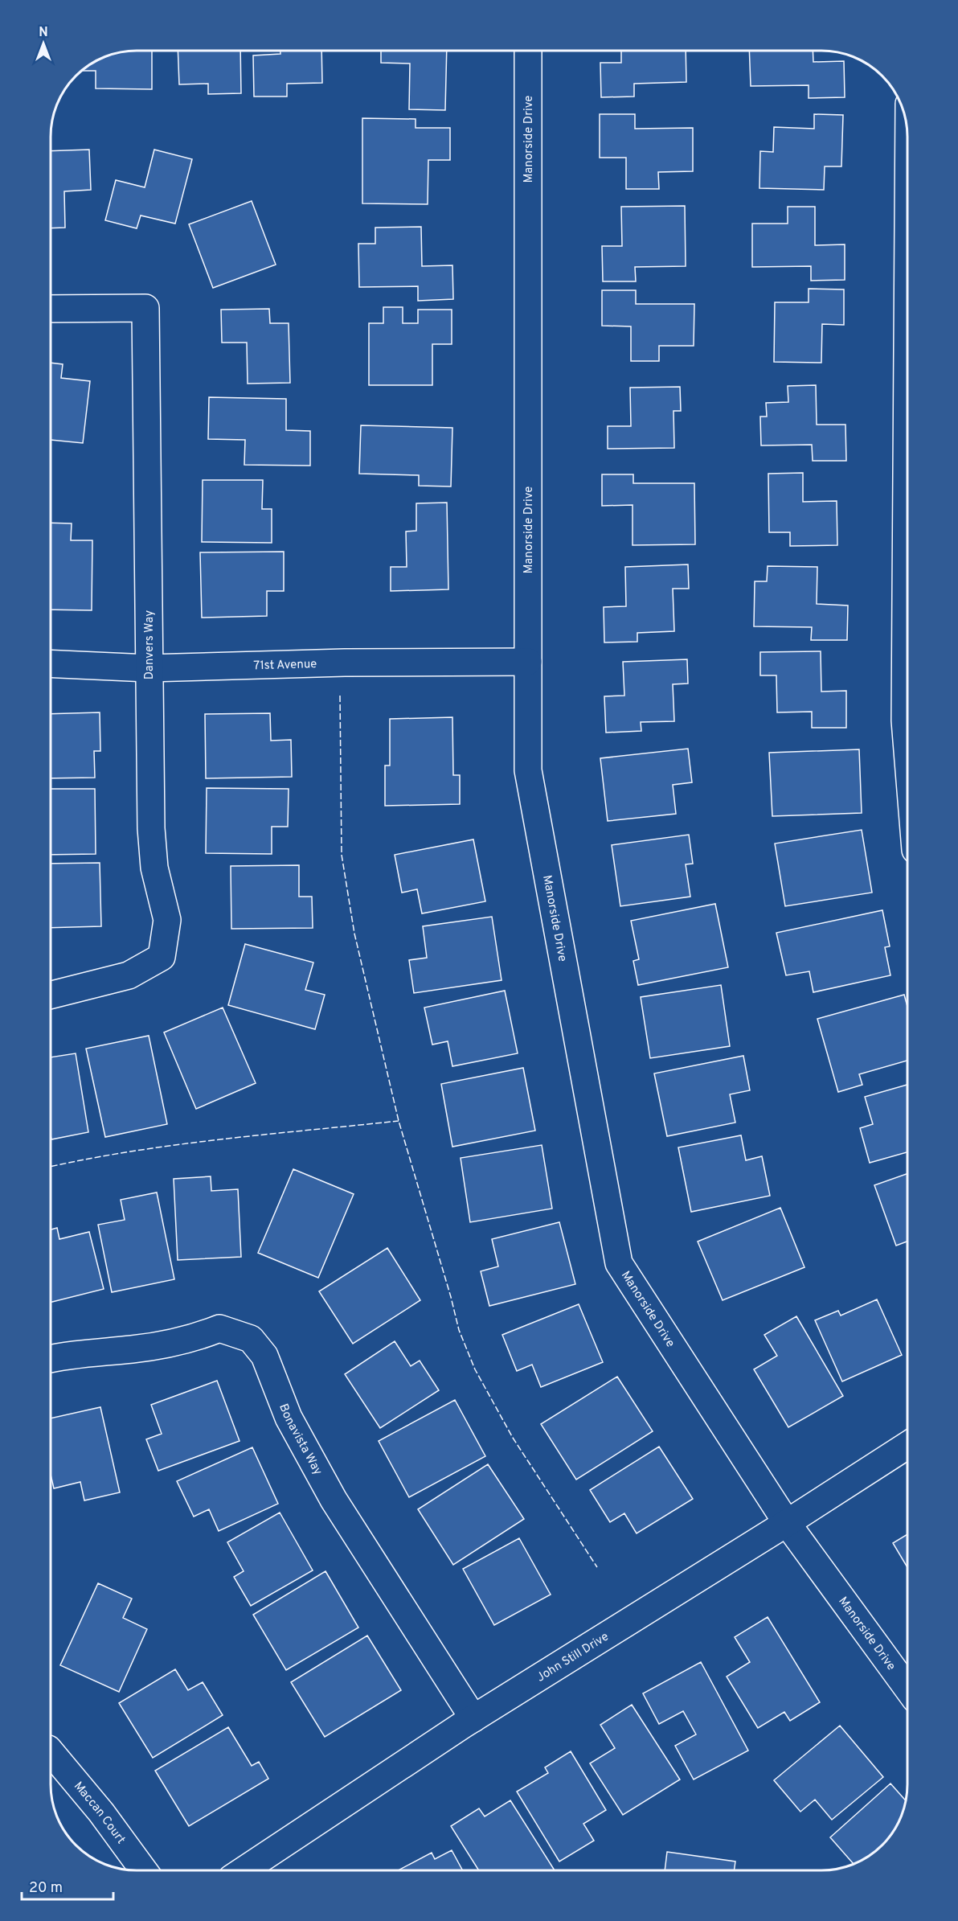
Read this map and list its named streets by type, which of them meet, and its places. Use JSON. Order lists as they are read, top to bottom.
{
  "streets": {
    "street": [
      "Manorside Drive",
      "Danvers Way",
      "71st Avenue",
      "Bonavista Way",
      "John Still Drive",
      "Maccan Court"
    ]
  },
  "crossings": [
    ["Manorside Drive", "71st Avenue"],
    ["Manorside Drive", "John Still Drive"],
    ["Danvers Way", "71st Avenue"],
    ["Bonavista Way", "John Still Drive"]
  ],
  "scale_bar": "20 m",
  "north": "top"
}
